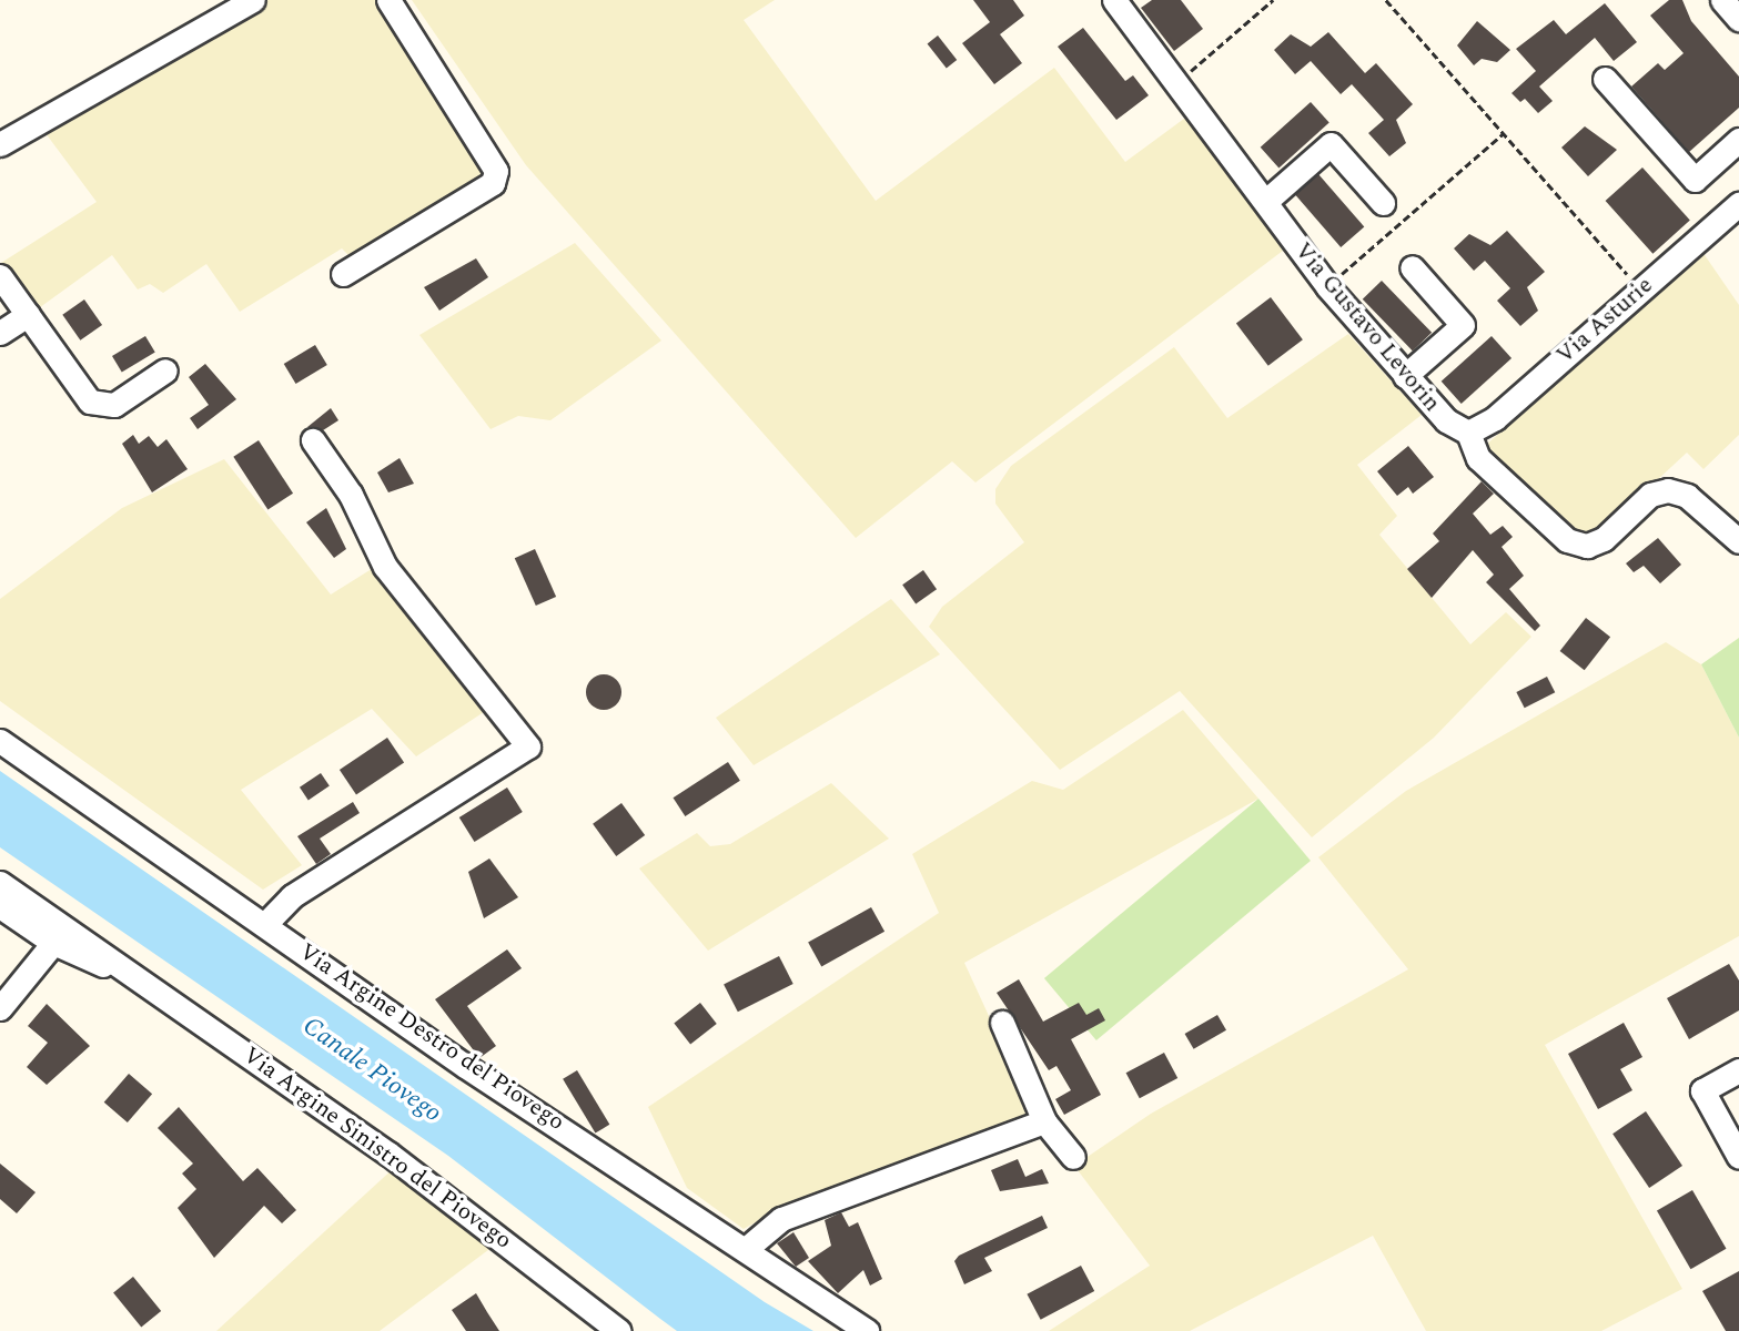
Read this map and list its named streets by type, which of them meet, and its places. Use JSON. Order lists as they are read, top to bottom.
{
  "streets": {
    "street": [
      "Via Asturie",
      "Via Gustavo Levorin",
      "Via Argine Destro del Piovego",
      "Via Argine Sinistro del Piovego"
    ]
  },
  "crossings": [
    ["Via Asturie", "Via Gustavo Levorin"]
  ],
  "water": ["Canale Piovego"]
}
